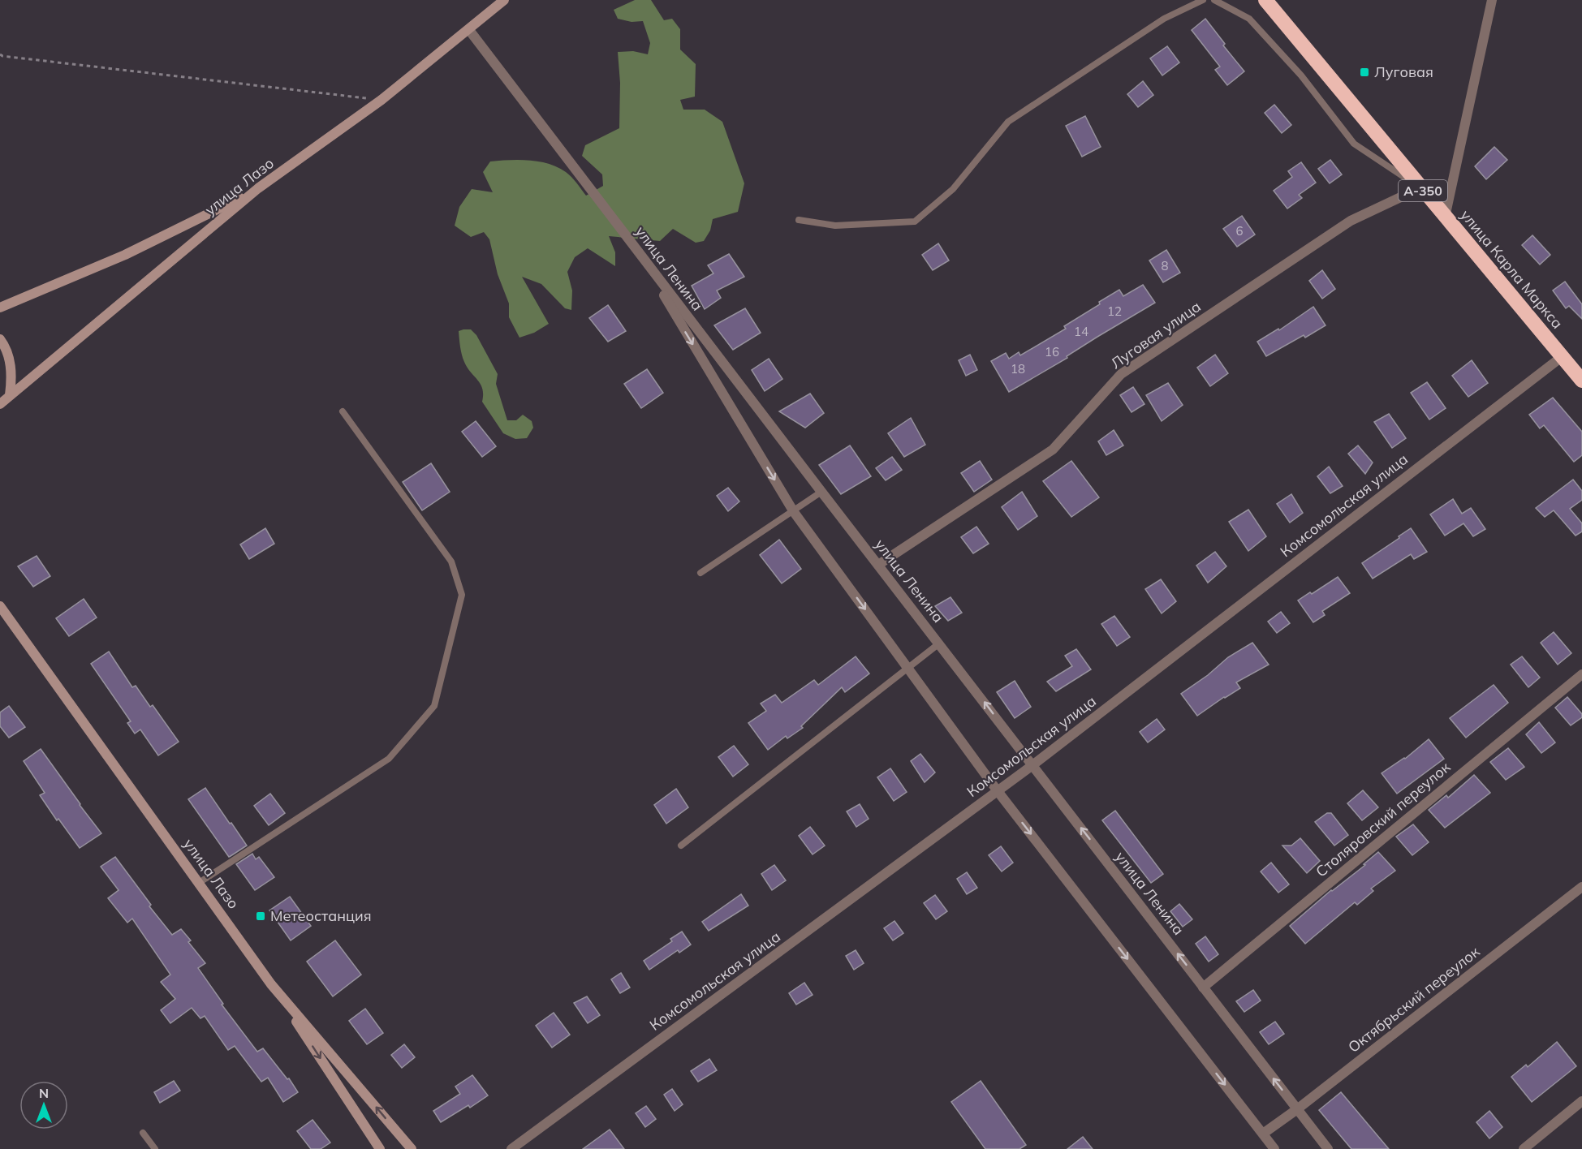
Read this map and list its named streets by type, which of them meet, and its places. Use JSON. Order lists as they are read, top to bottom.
{
  "streets": {
    "highway": ["А-350", "улица Карла Маркса"],
    "street": [
      "улица Лазо",
      "улица Ленина",
      "Луговая улица",
      "Комсомольская улица",
      "Столяровский переулок",
      "Октябрьский переулок"
    ]
  },
  "crossings": [
    ["улица Лазо", "улица Ленина"],
    ["улица Ленина", "Луговая улица"],
    ["улица Ленина", "Комсомольская улица"],
    ["улица Ленина", "Столяровский переулок"],
    ["улица Ленина", "Октябрьский переулок"],
    ["улица Карла Маркса", "Луговая улица"],
    ["улица Карла Маркса", "Комсомольская улица"]
  ],
  "places": {
    "transit": ["Луговая", "Метеостанция"]
  },
  "house_numbers": [
    "6",
    "8",
    "12",
    "14",
    "16",
    "18"
  ],
  "north": "top"
}
